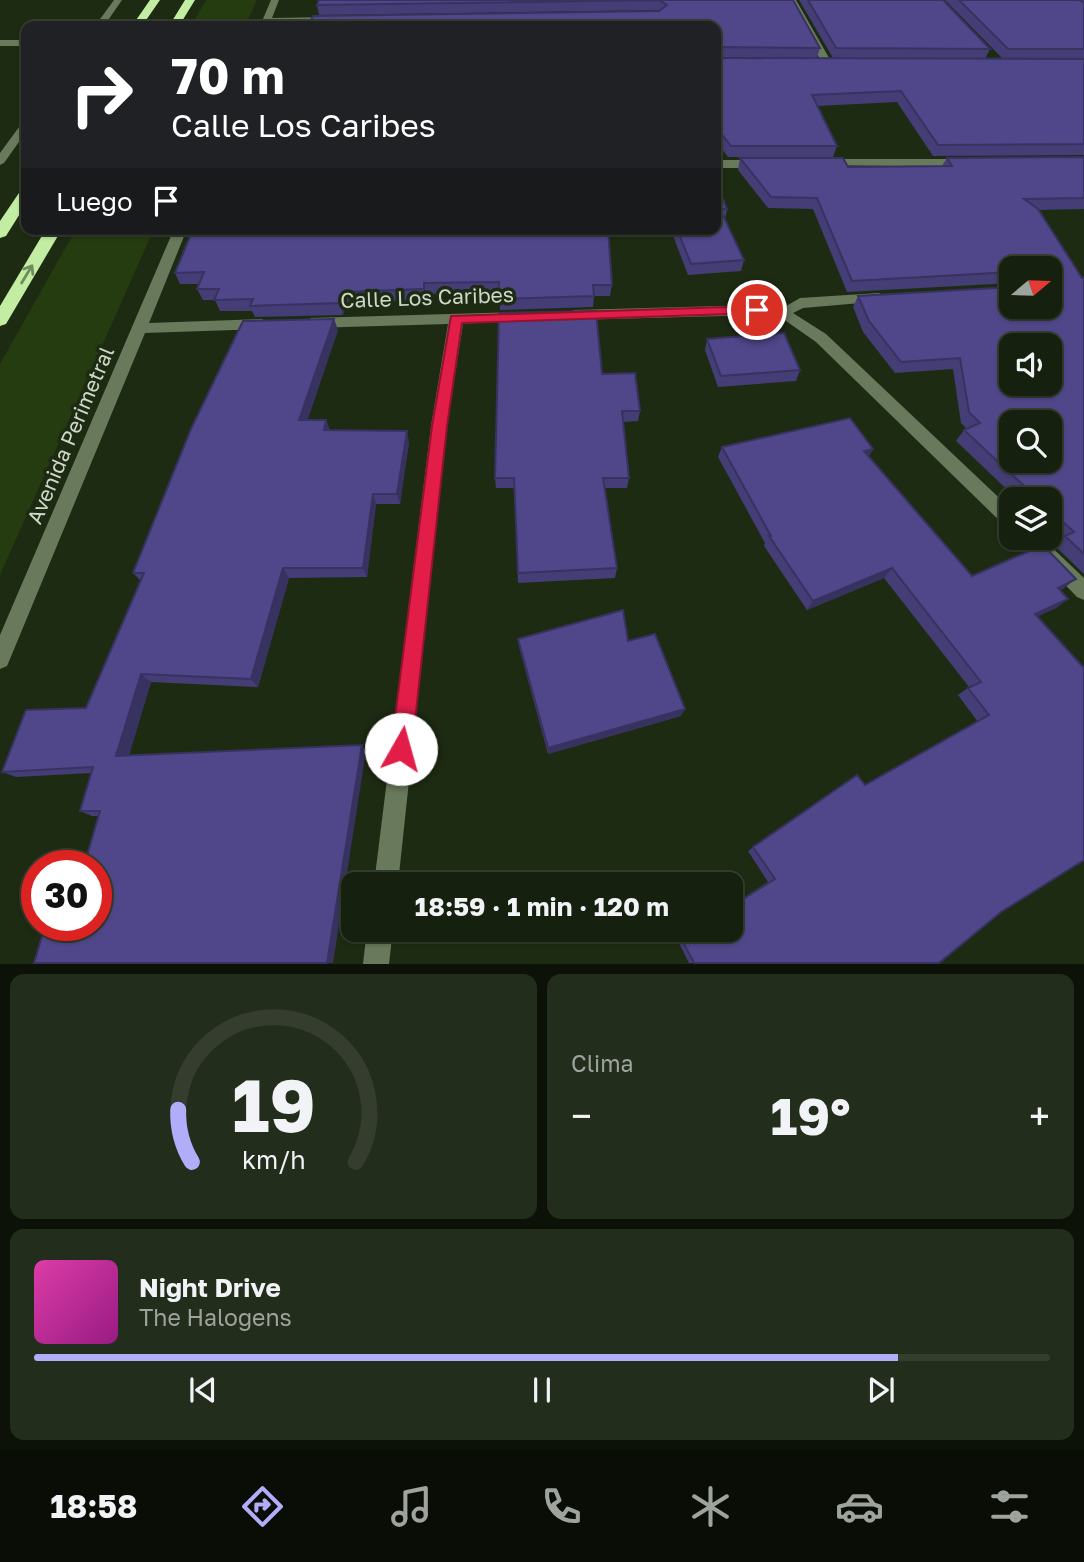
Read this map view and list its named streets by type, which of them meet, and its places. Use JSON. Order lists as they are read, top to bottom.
{
  "streets": {
    "street": ["Calle Los Caribes", "Avenida Perimetral"]
  },
  "crossings": [
    ["Calle Los Caribes", "Avenida Perimetral"]
  ],
  "north": "right",
  "page": {
    "turn": ["70 m", "Calle Los Caribes"],
    "then": "Luego",
    "limit": "30",
    "trip": "18:59 · 1 min · 120 m",
    "tile": "Clima",
    "heat": ["−", "19°", "+"],
    "song": ["Night Drive", "The Halogens"],
    "tabs": "18:58",
    "gauge": ["19", "km/h"]
  }
}
